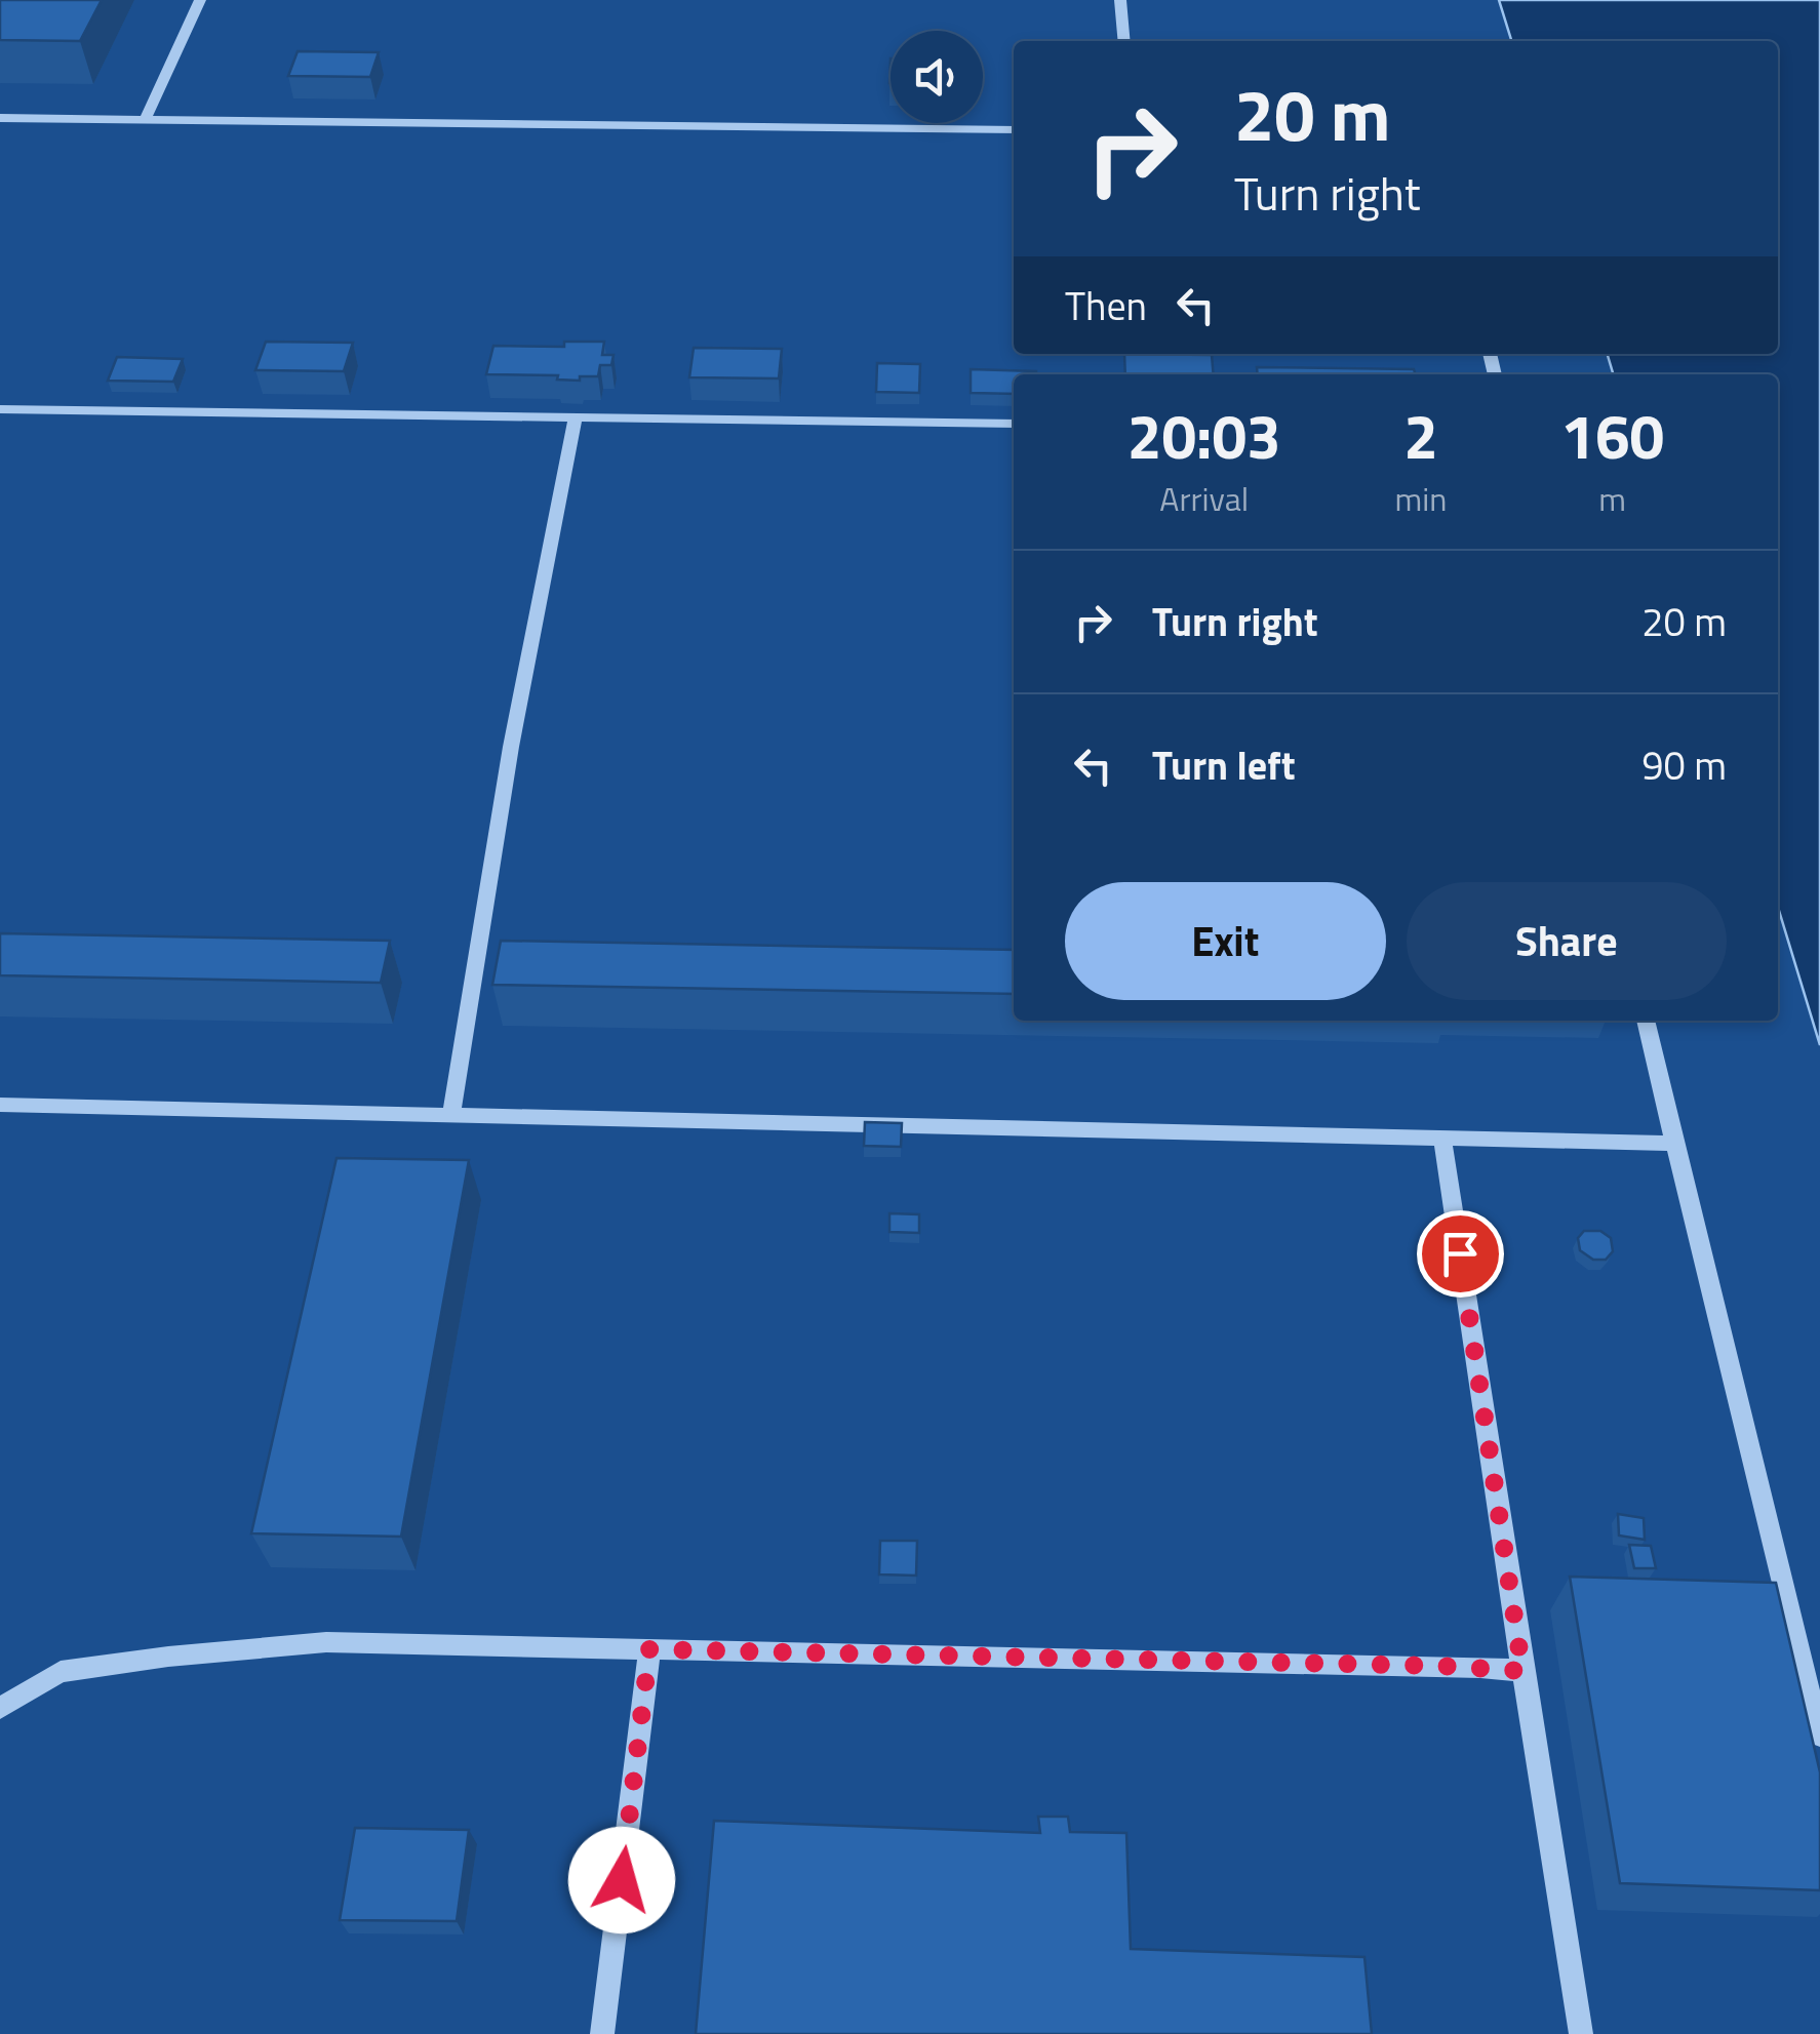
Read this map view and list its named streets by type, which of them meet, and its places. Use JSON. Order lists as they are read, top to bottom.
{
  "page": {
    "turn": ["20 m", "Turn right"],
    "then": "Then",
    "eta": [
      "20:03",
      "Arrival",
      "2",
      "min",
      "160",
      "m"
    ],
    "list": [
      {
        "name": "Turn right",
        "value": "20 m"
      },
      {
        "name": "Turn left",
        "value": "90 m"
      }
    ],
    "buttons": ["Exit", "Share"]
  }
}
